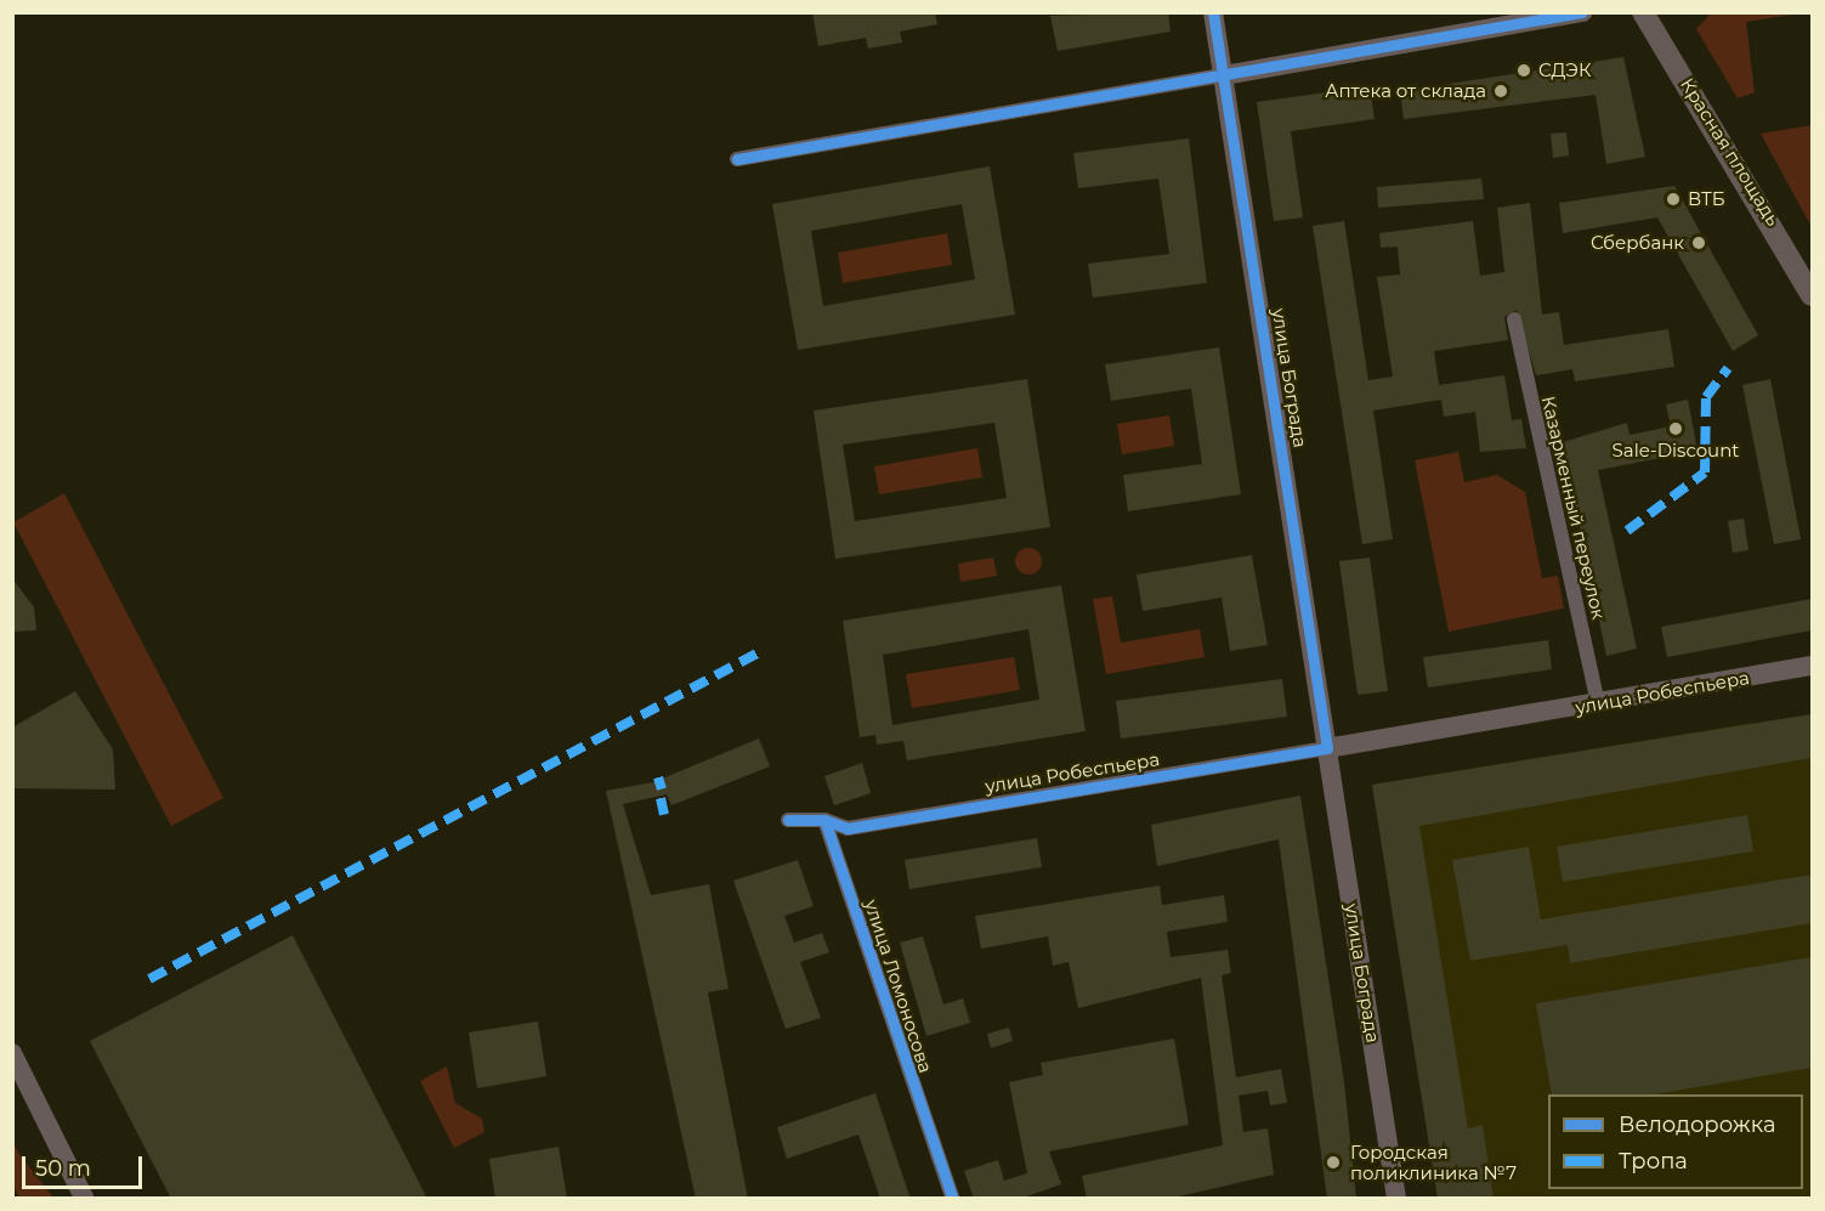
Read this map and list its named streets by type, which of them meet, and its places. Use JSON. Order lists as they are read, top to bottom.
{
  "streets": {
    "main road": ["Красная площадь", "улица Бограда", "улица Робеспьера"],
    "street": ["Казарменный переулок", "улица Ломоносова"]
  },
  "crossings": [
    ["улица Бограда", "улица Робеспьера"],
    ["Казарменный переулок", "улица Робеспьера"],
    ["улица Робеспьера", "улица Ломоносова"]
  ],
  "places": [
    "СДЭК",
    "Аптека от склада",
    "ВТБ",
    "Сбербанк",
    "Sale-Discount",
    "Городская поликлиника №7"
  ],
  "legend": ["Велодорожка", "Тропа"],
  "scale_bar": "50 m"
}
